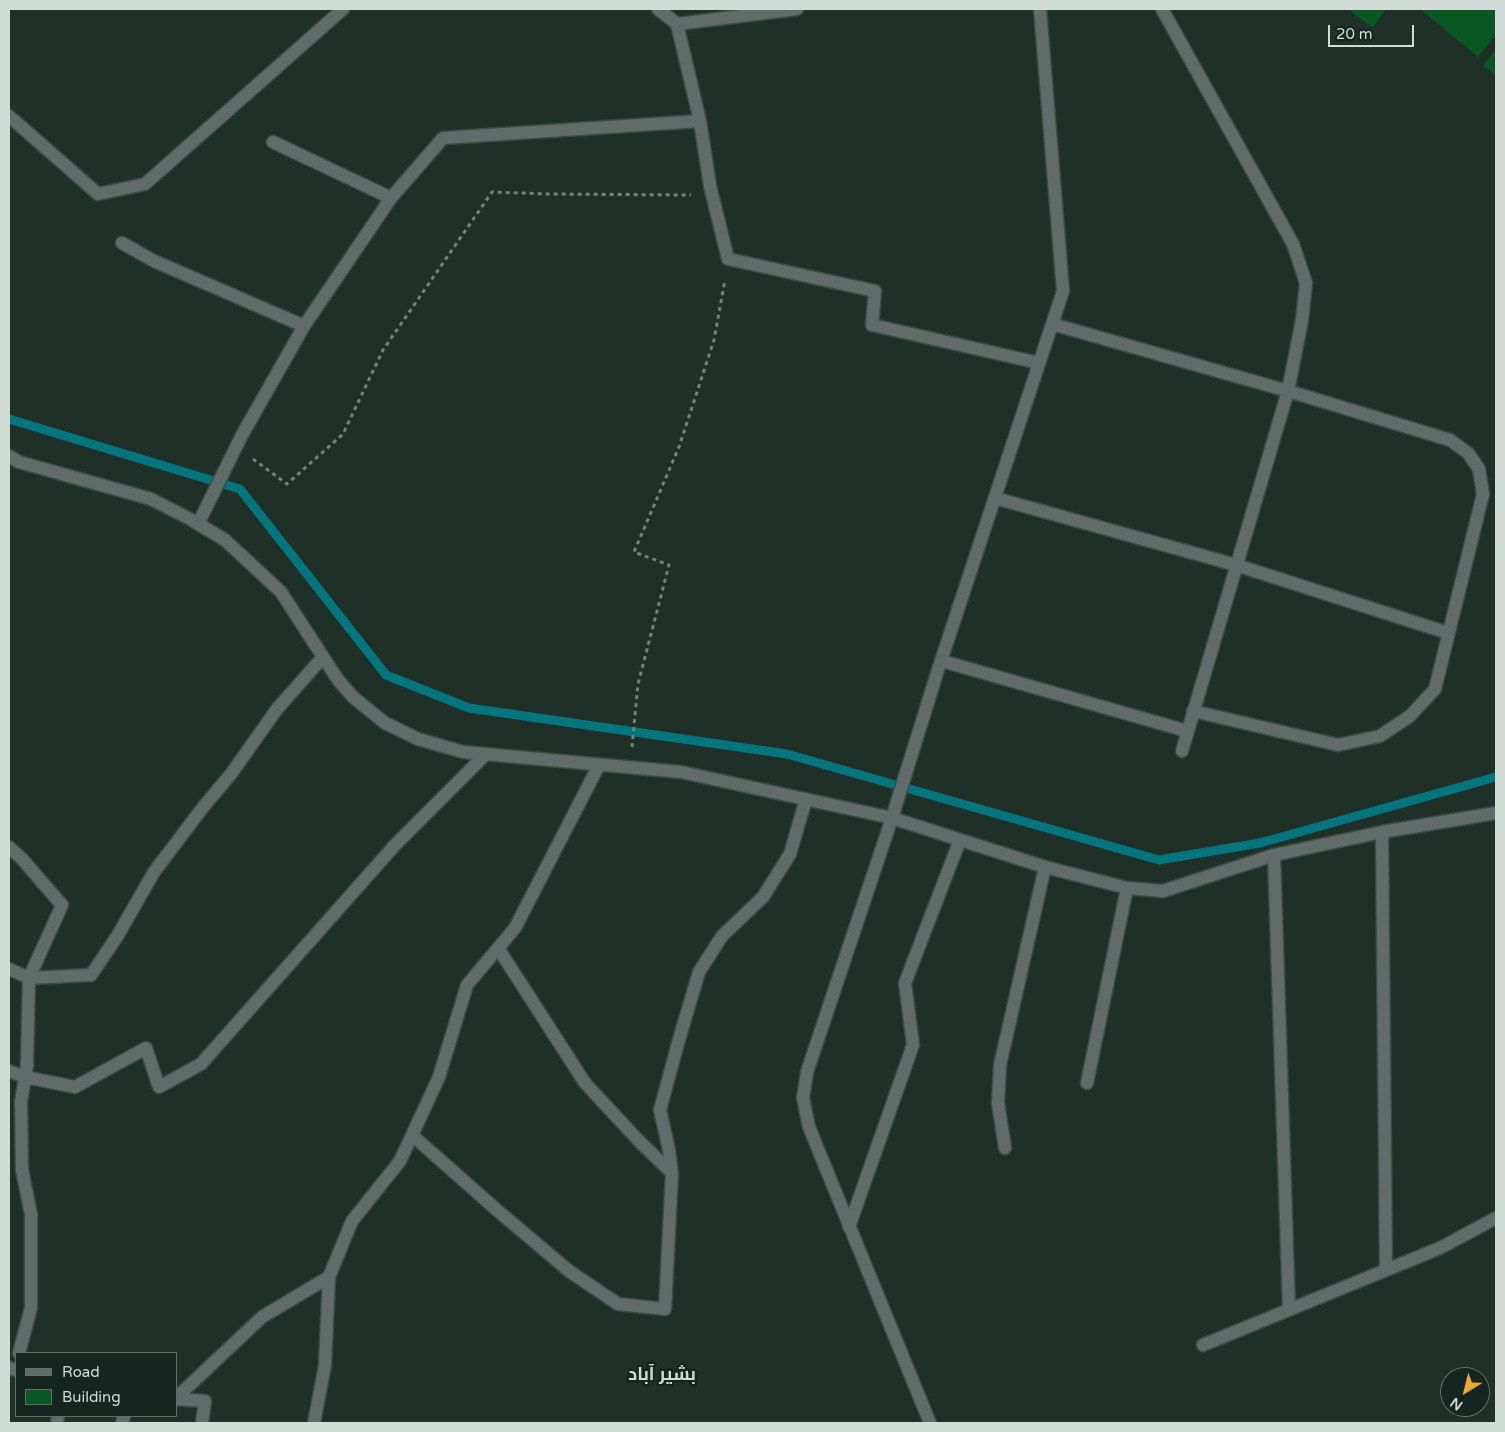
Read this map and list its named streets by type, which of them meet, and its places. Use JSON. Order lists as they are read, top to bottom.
{
  "districts": ["بشیر آباد"],
  "legend": ["Road", "Building"],
  "scale_bar": "20 m",
  "north": "bottom left"
}
